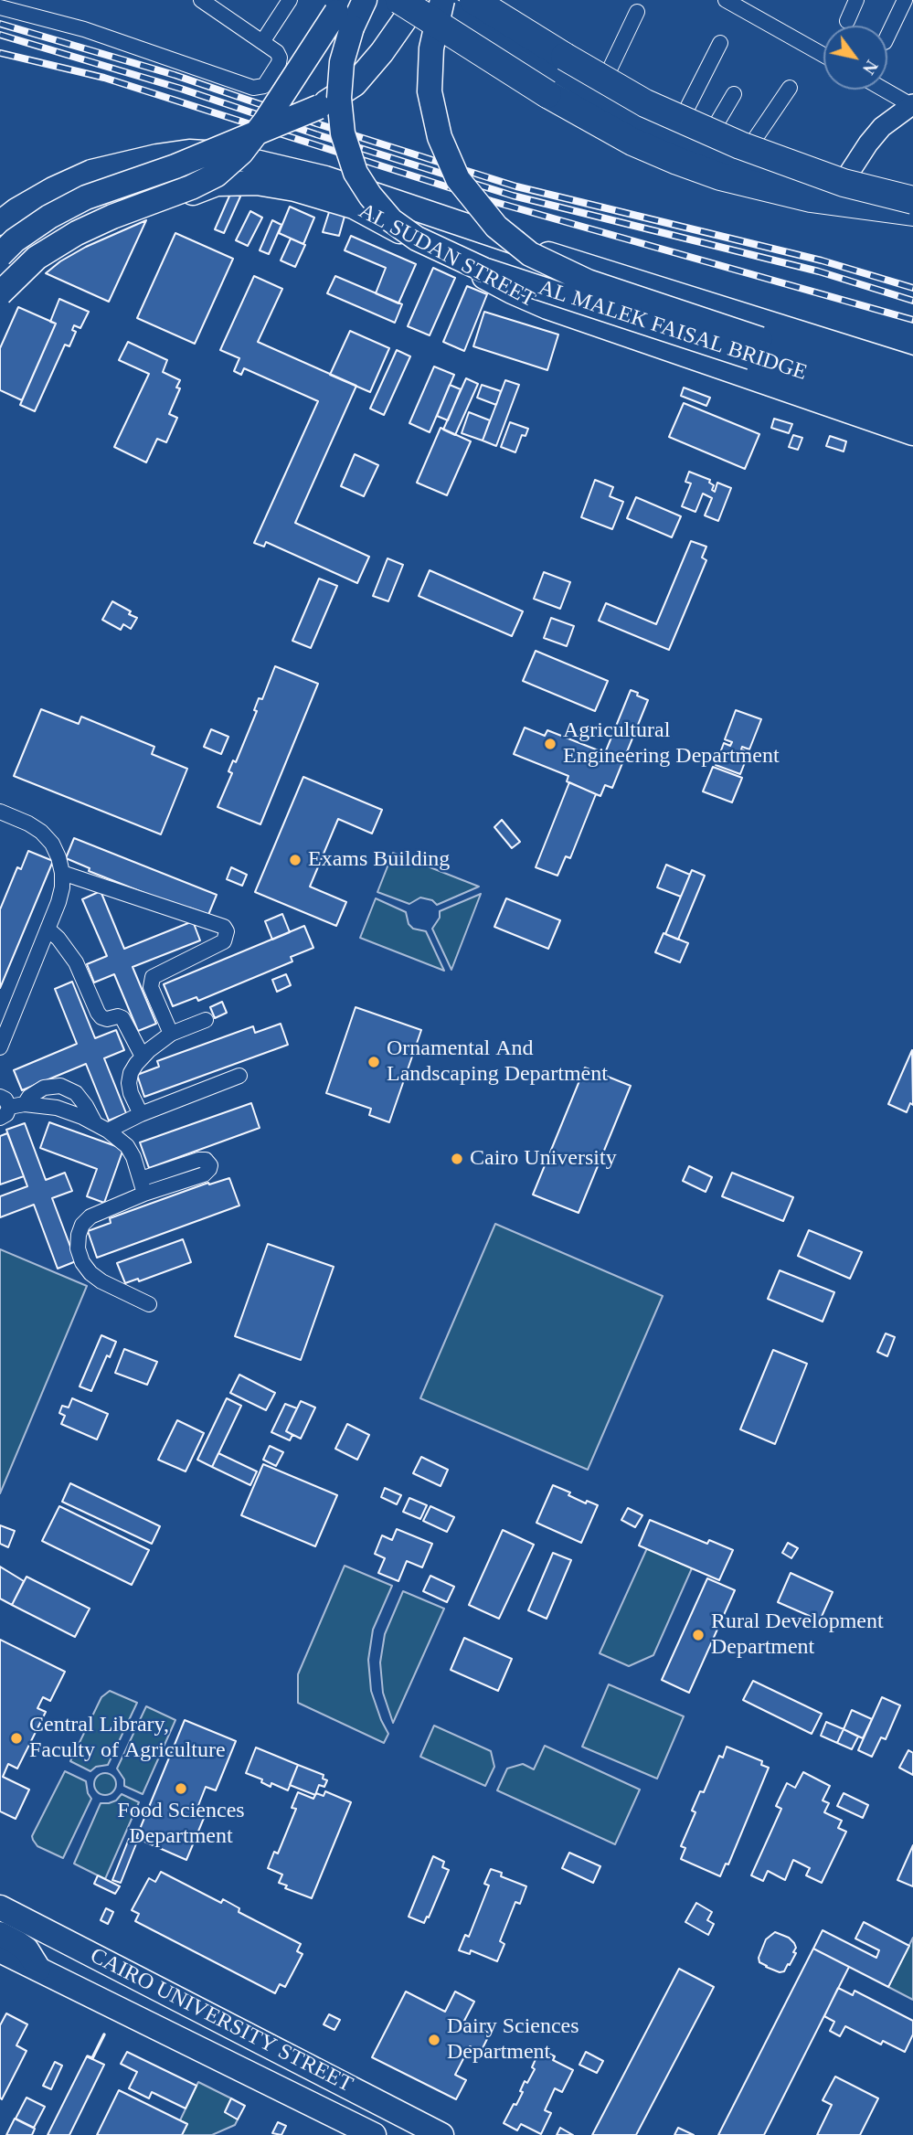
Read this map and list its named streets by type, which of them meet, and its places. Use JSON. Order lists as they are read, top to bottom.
{
  "streets": {
    "main road": ["AL SUDAN STREET", "AL MALEK FAISAL BRIDGE", "CAIRO UNIVERSITY STREET"]
  },
  "places": [
    "Agricultural Engineering Department",
    "Exams Building",
    "Ornamental And Landscaping Department",
    "Cairo University",
    "Rural Development Department",
    "Central Library, Faculty of Agriculture",
    "Food Sciences Department",
    "Dairy Sciences Department"
  ],
  "north": "bottom right"
}
